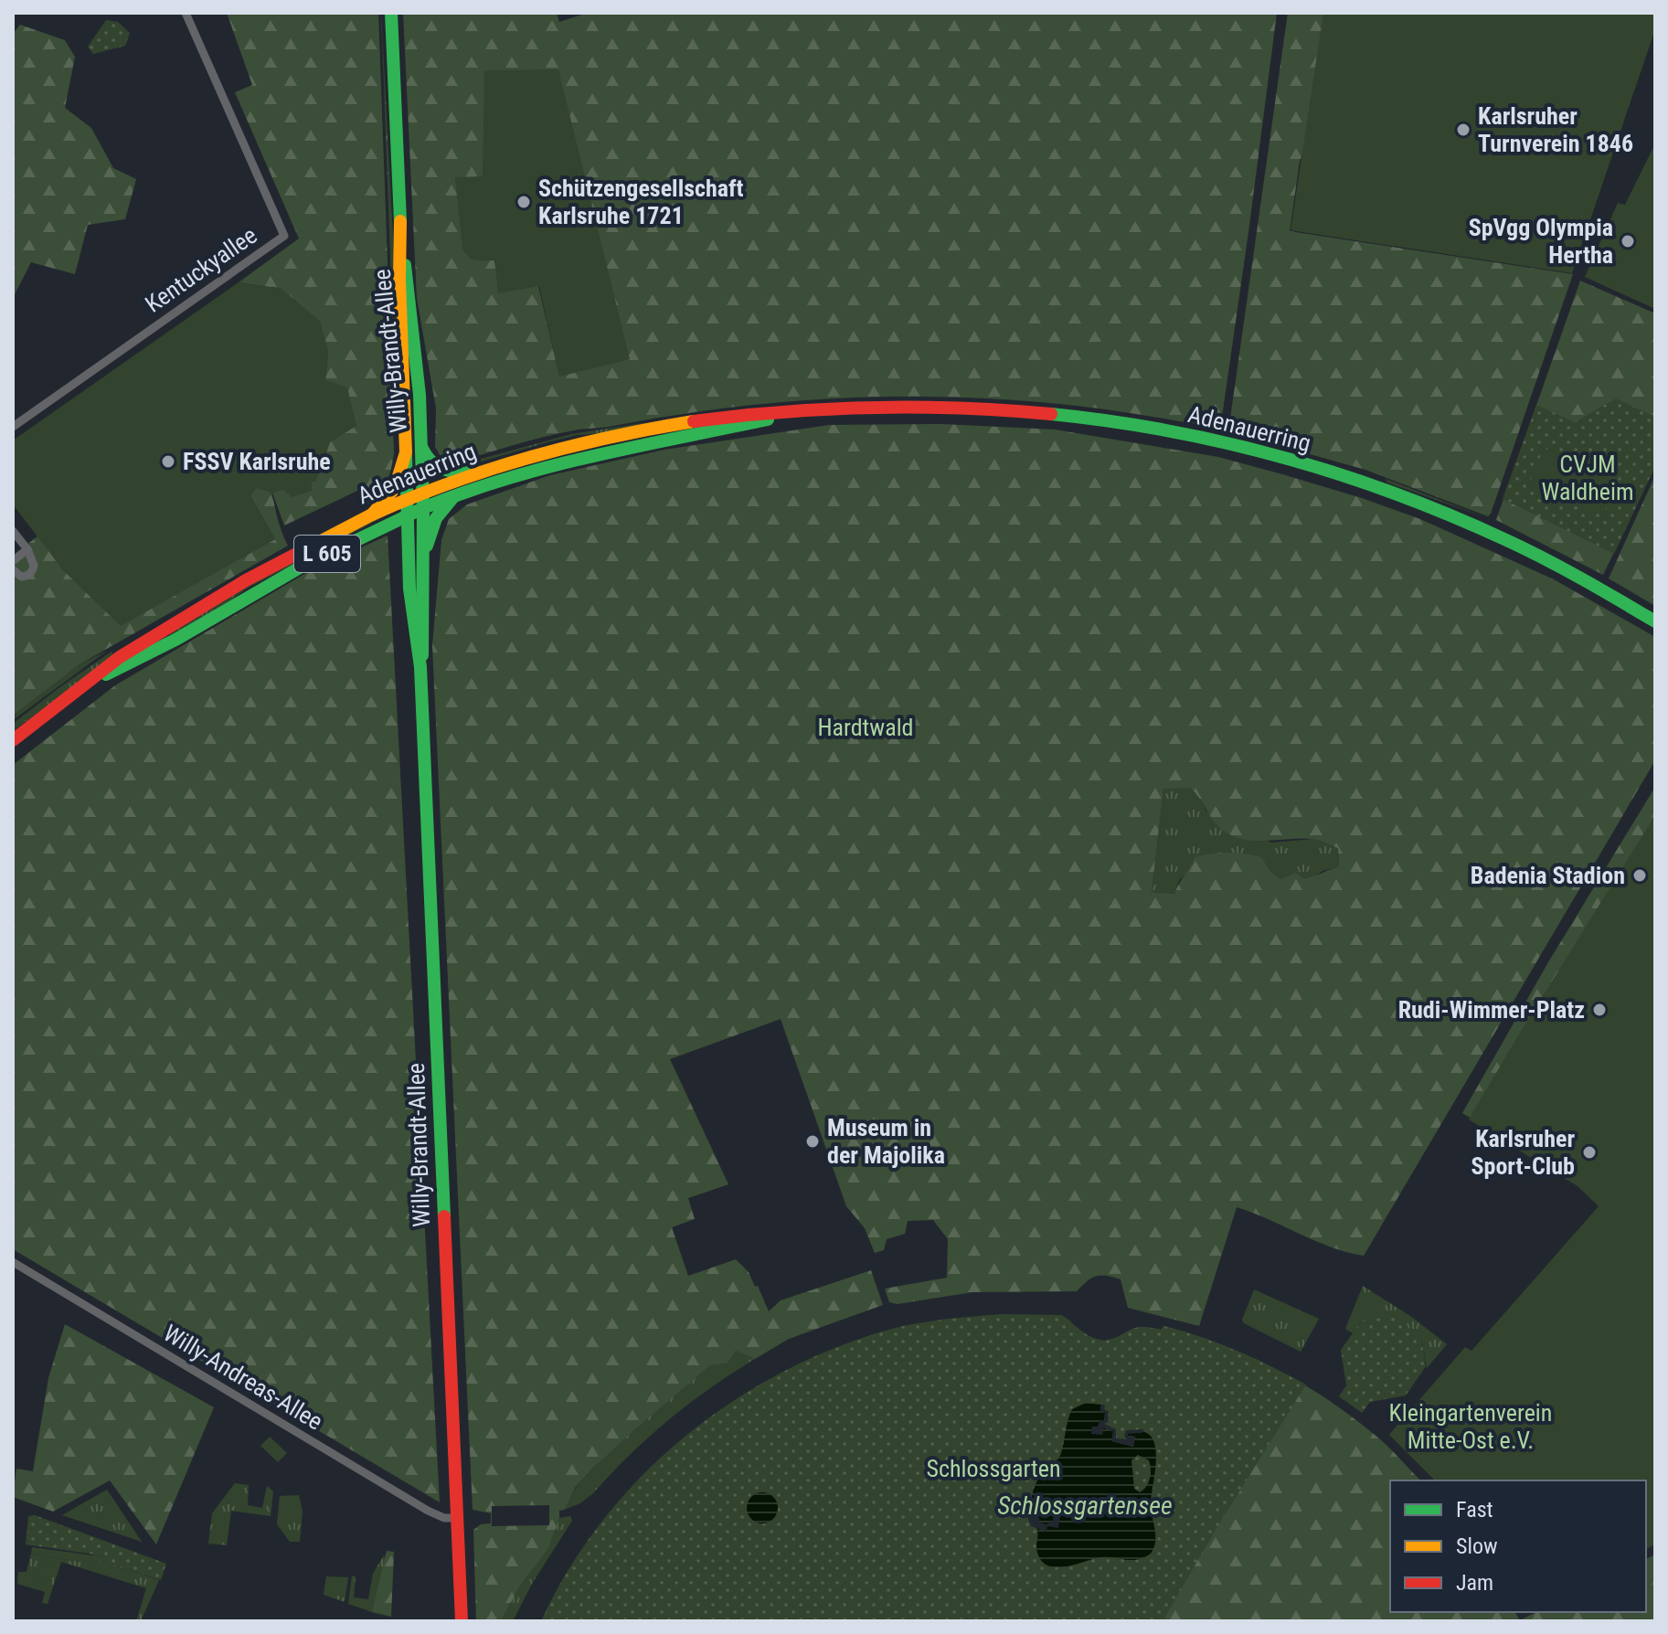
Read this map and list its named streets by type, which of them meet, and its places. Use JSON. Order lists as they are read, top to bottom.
{
  "streets": {
    "main road": ["Willy-Brandt-Allee", "Adenauerring", "L 605"],
    "street": ["Kentuckyallee", "Willy-Andreas-Allee"]
  },
  "crossings": [
    ["Willy-Brandt-Allee", "Adenauerring"],
    ["Willy-Brandt-Allee", "Willy-Andreas-Allee"]
  ],
  "water": ["Schlossgartensee"],
  "parks": [
    "CVJM Waldheim",
    "Hardtwald",
    "Kleingartenverein Mitte-Ost e.V.",
    "Schlossgarten"
  ],
  "places": [
    "Karlsruher Turnverein 1846",
    "Schützengesellschaft Karlsruhe 1721",
    "SpVgg Olympia Hertha",
    "FSSV Karlsruhe",
    "Badenia Stadion",
    "Rudi-Wimmer-Platz",
    "Museum in der Majolika",
    "Karlsruher Sport-Club"
  ],
  "legend": ["Fast", "Slow", "Jam"]
}
